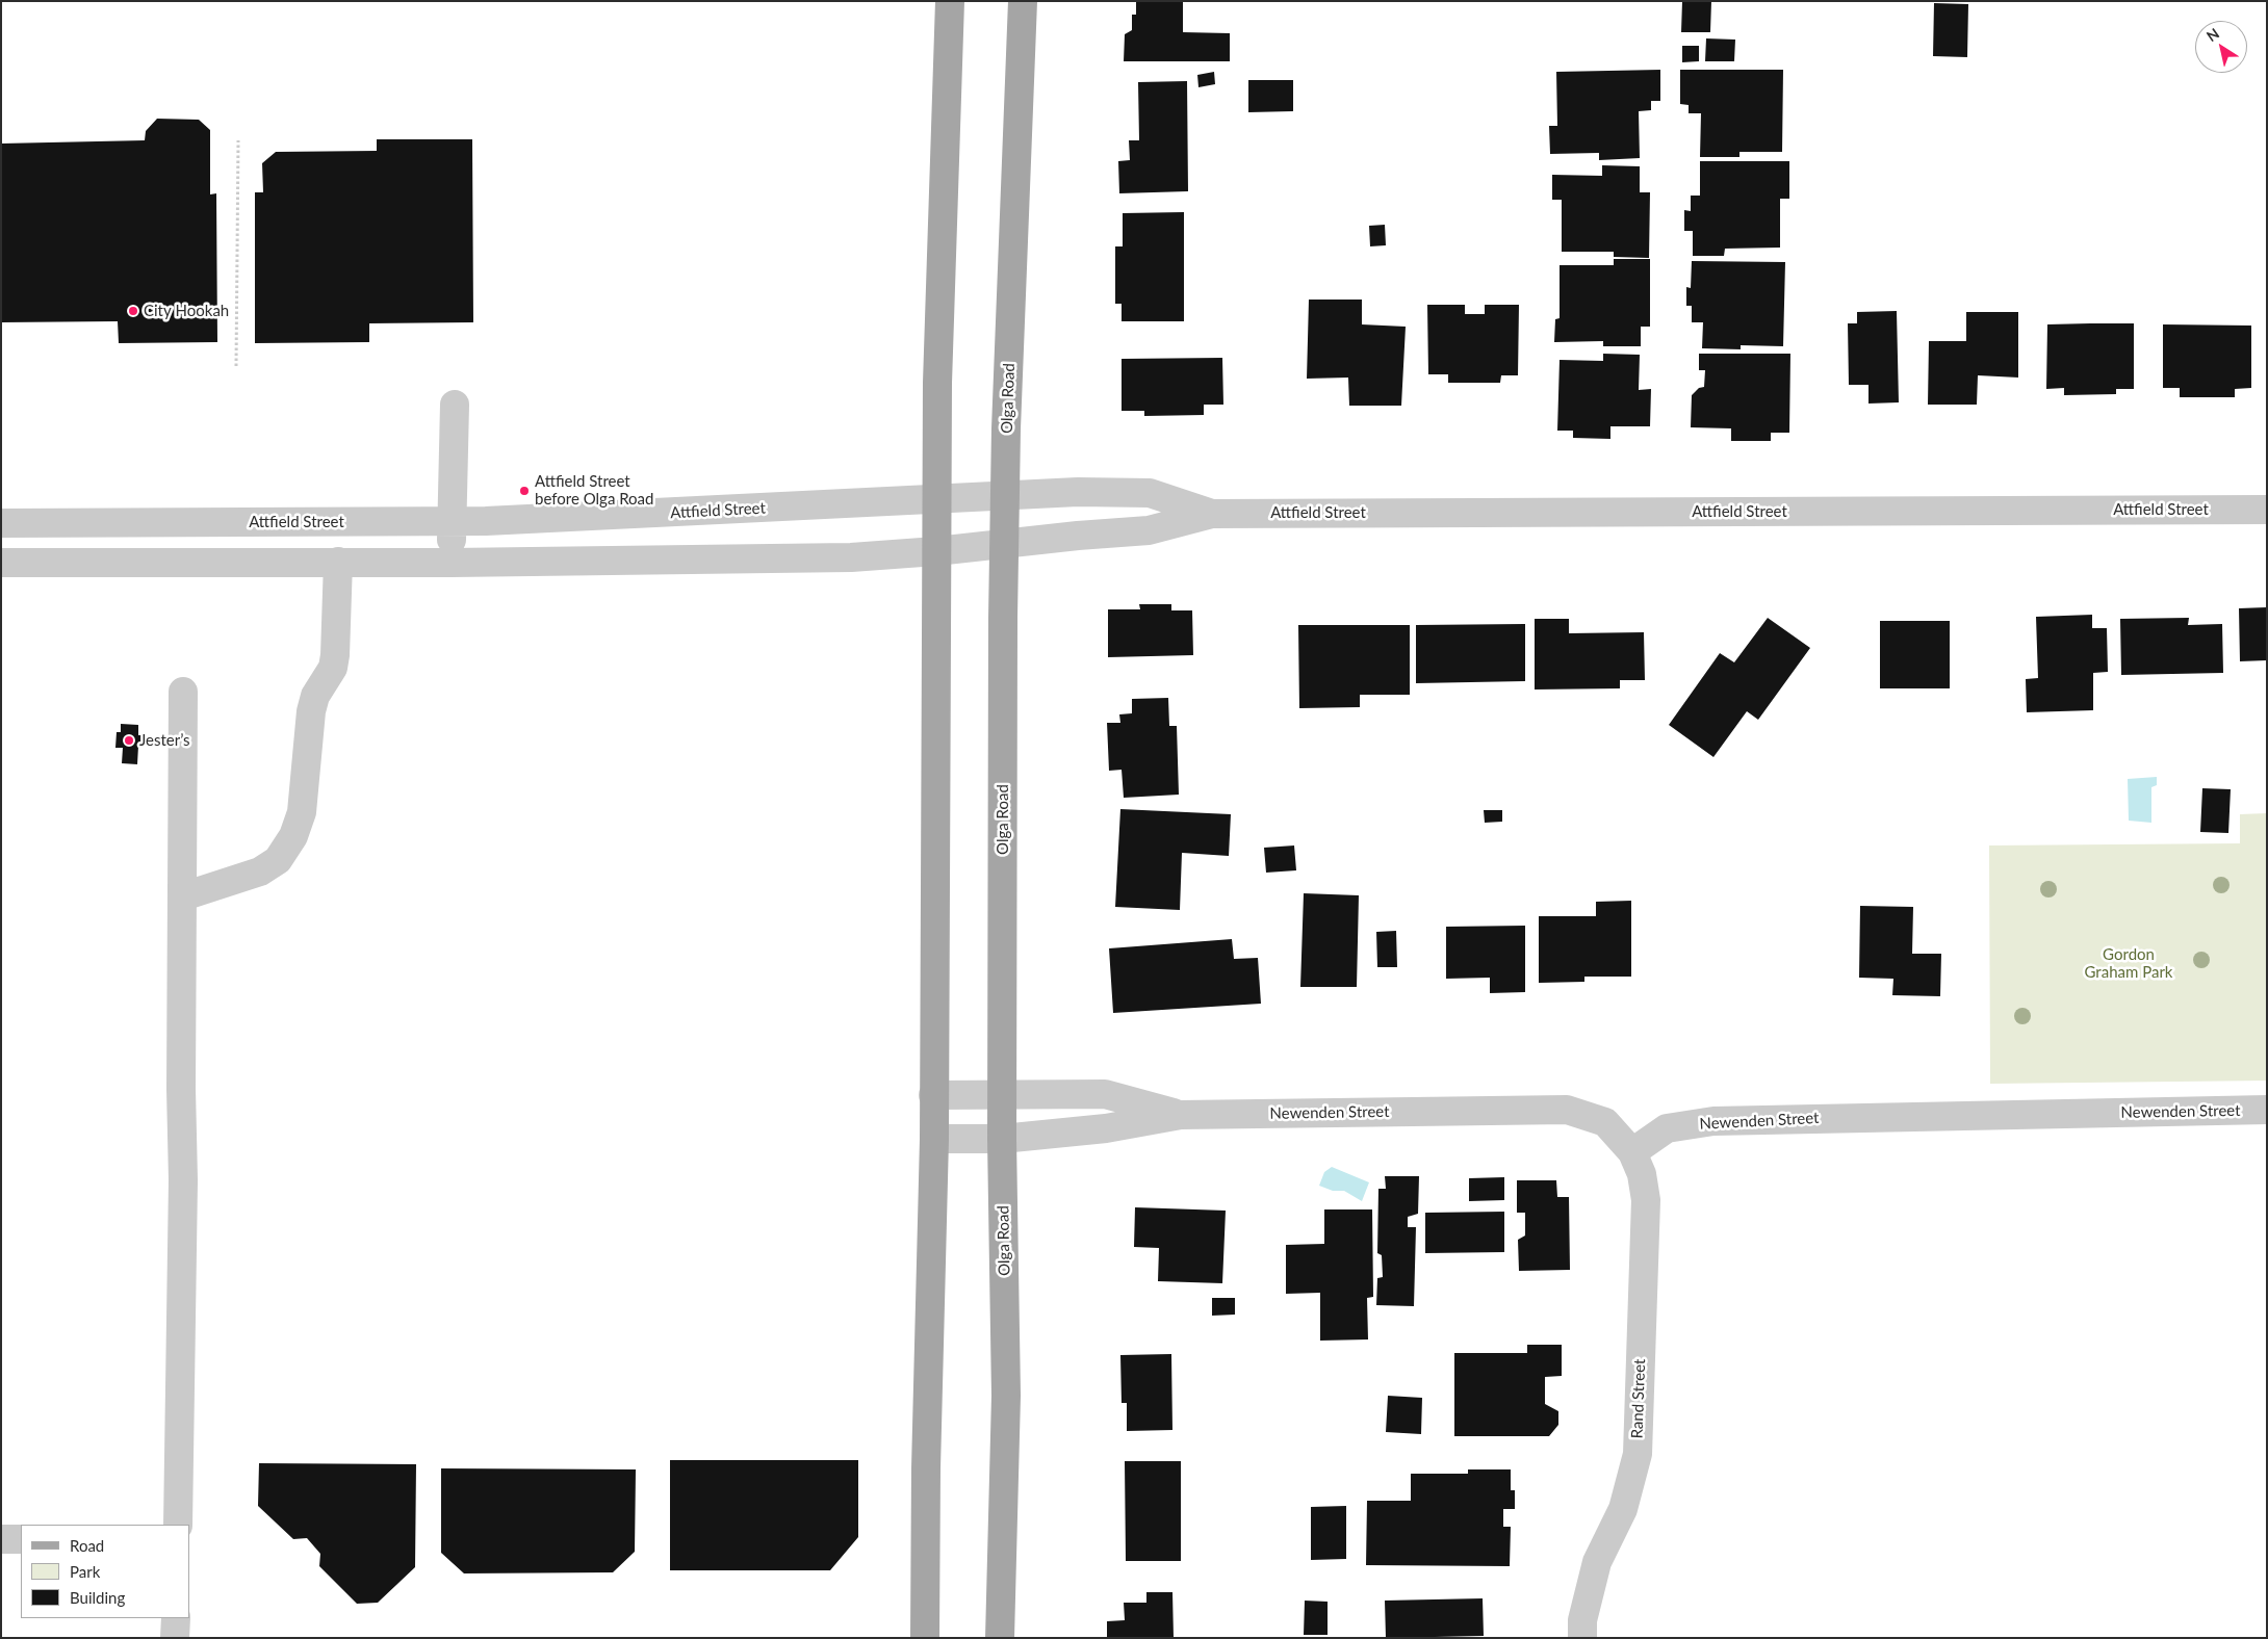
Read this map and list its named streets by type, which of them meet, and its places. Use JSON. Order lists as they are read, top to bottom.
{
  "streets": {
    "main road": ["Olga Road"],
    "street": ["Attfield Street", "Newenden Street", "Rand Street"]
  },
  "crossings": [
    ["Olga Road", "Attfield Street"],
    ["Olga Road", "Newenden Street"],
    ["Newenden Street", "Rand Street"]
  ],
  "parks": ["Gordon Graham Park"],
  "places": ["City Hookah", "Attfield Street before Olga Road", "Jester’s"],
  "legend": ["Road", "Park", "Building"],
  "north": "top left"
}
